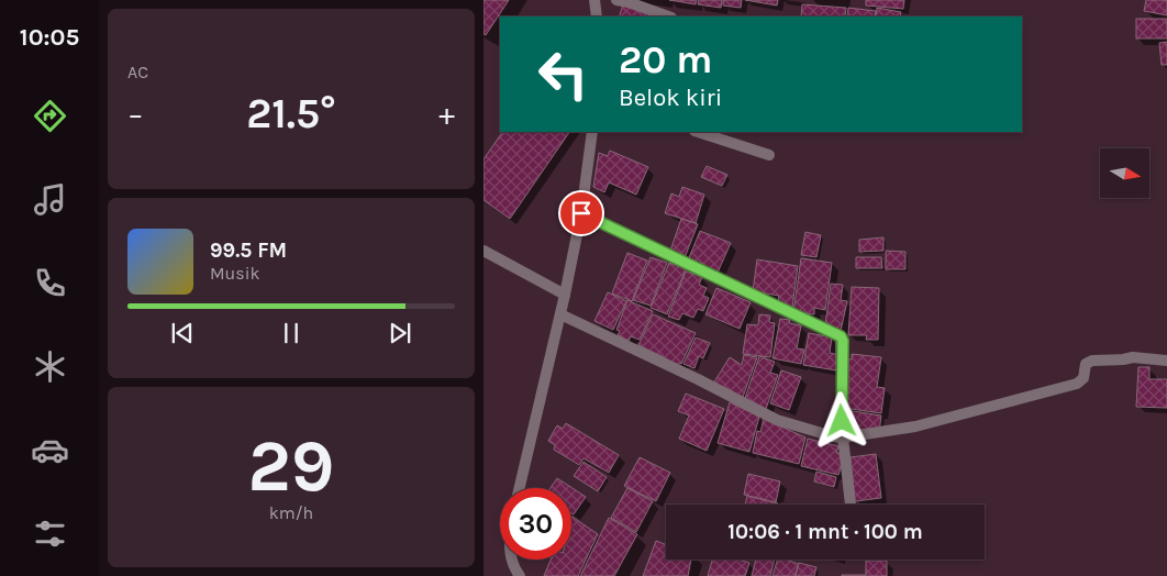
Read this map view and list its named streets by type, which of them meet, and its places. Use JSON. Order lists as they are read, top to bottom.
{
  "north": "right",
  "page": {
    "tabs": "10:05",
    "tile": [
      "AC",
      ["29", "km/h"]
    ],
    "turn": ["20 m", "Belok kiri"],
    "heat": ["−", "21.5°", "+"],
    "song": ["99.5 FM", "Musik"],
    "limit": "30",
    "trip": "10:06 · 1 mnt · 100 m"
  }
}
